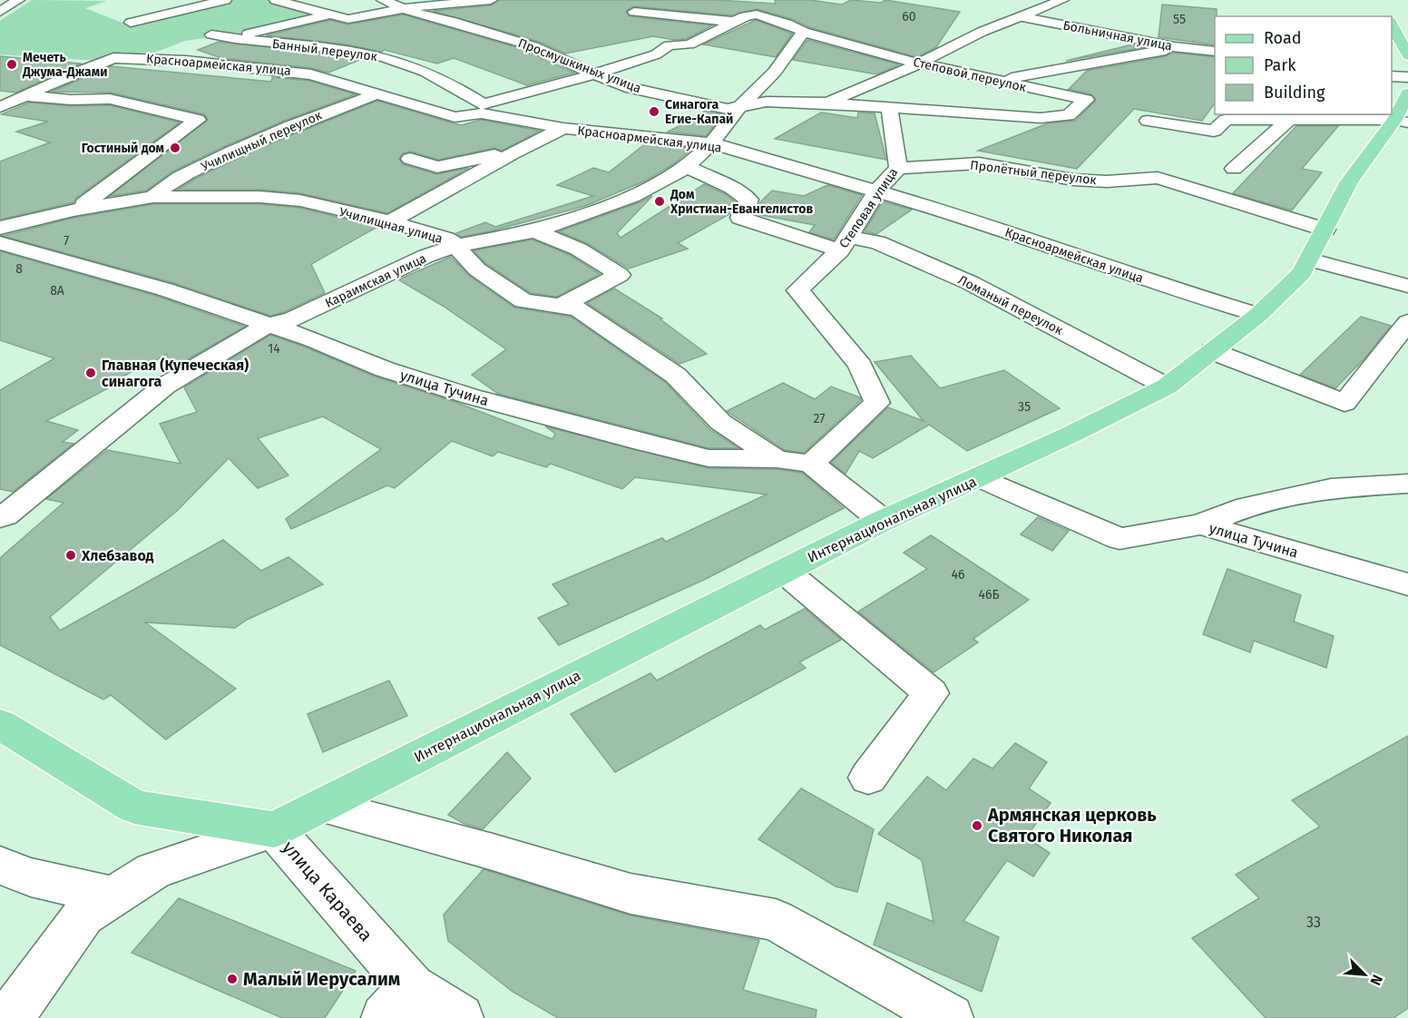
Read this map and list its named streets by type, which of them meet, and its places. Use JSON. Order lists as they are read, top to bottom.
{
  "streets": {
    "main road": ["Интернациональная улица", "улица Караева"],
    "street": [
      "Больничная улица",
      "Банный переулок",
      "Красноармейская улица",
      "Просмушкиных улица",
      "Степовой переулок",
      "Училищный переулок",
      "Пролётный переулок",
      "Степовая улица",
      "Училищная улица",
      "Караимская улица",
      "Ломаный переулок",
      "улица Тучина"
    ]
  },
  "crossings": [
    ["Банный переулок", "Красноармейская улица"],
    ["Красноармейская улица", "Училищный переулок"],
    ["Красноармейская улица", "Степовая улица"],
    ["Красноармейская улица", "Караимская улица"],
    ["Красноармейская улица", "Интернациональная улица"],
    ["Просмушкиных улица", "Степовой переулок"],
    ["Просмушкиных улица", "Степовая улица"],
    ["Просмушкиных улица", "Караимская улица"],
    ["Степовой переулок", "Караимская улица"],
    ["Училищный переулок", "Училищная улица"],
    ["Пролётный переулок", "Степовая улица"],
    ["Пролётный переулок", "Интернациональная улица"],
    ["Степовая улица", "Ломаный переулок"],
    ["Степовая улица", "улица Тучина"],
    ["Училищная улица", "Караимская улица"],
    ["Училищная улица", "улица Тучина"],
    ["Караимская улица", "Ломаный переулок"],
    ["Караимская улица", "улица Тучина"],
    ["Ломаный переулок", "Интернациональная улица"],
    ["улица Тучина", "Интернациональная улица"],
    ["Интернациональная улица", "улица Караева"]
  ],
  "places": [
    "Мечеть Джума-Джами",
    "Синагога Егие-Капай",
    "Гостиный дом",
    "Дом Христиан-Евангелистов",
    "Главная (Купеческая) синагога",
    "Хлебзавод",
    "Армянская церковь Святого Николая",
    "Малый Иерусалим"
  ],
  "house_numbers": [
    "60",
    "55",
    "7",
    "8",
    "8А",
    "14",
    "35",
    "27",
    "46",
    "46Б",
    "33"
  ],
  "legend": ["Road", "Park", "Building"],
  "north": "bottom right"
}
